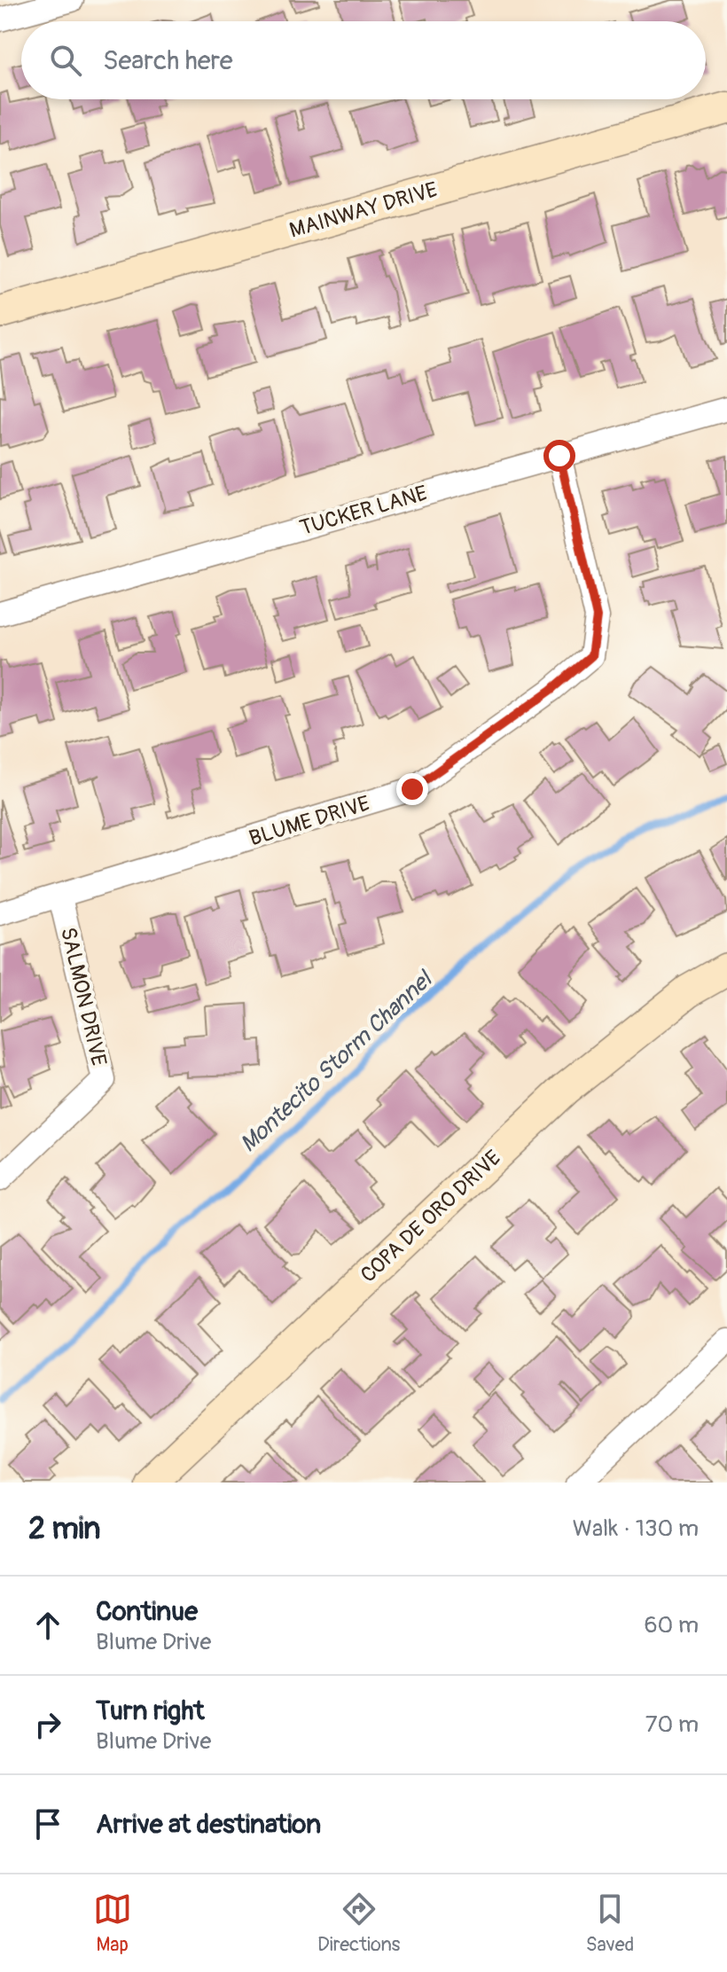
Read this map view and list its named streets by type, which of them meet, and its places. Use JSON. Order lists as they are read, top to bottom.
{
  "streets": {
    "street": [
      "MAINWAY DRIVE",
      "TUCKER LANE",
      "BLUME DRIVE",
      "SALMON DRIVE",
      "COPA DE ORO DRIVE"
    ]
  },
  "crossings": [
    ["TUCKER LANE", "BLUME DRIVE"],
    ["BLUME DRIVE", "SALMON DRIVE"]
  ],
  "water": ["Montecito Storm Channel"],
  "page": {
    "search": "Search here",
    "heading": ["2 min", "Walk · 130 m"],
    "list": [
      ["Continue", "Blume Drive", "60 m"],
      ["Turn right", "Blume Drive", "70 m"],
      "Arrive at destination"
    ],
    "nav": ["Map", "Directions", "Saved"]
  }
}
